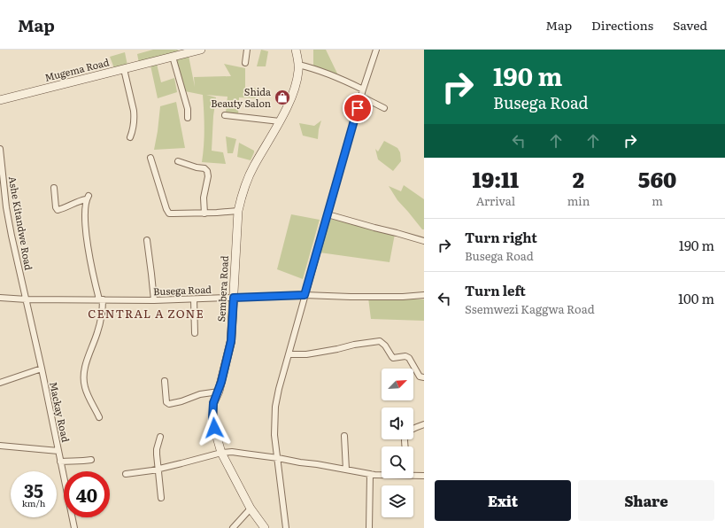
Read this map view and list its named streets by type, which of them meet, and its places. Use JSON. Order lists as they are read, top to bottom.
{
  "streets": {
    "street": [
      "Mugema Road",
      "Ashe Kitandwe Road",
      "Sembera Road",
      "Busega Road",
      "Mackay Road"
    ]
  },
  "crossings": [
    ["Ashe Kitandwe Road", "Busega Road"],
    ["Ashe Kitandwe Road", "Mackay Road"],
    ["Sembera Road", "Busega Road"],
    ["Busega Road", "Mackay Road"]
  ],
  "districts": ["CENTRAL A ZONE"],
  "places": {
    "shop": ["Shida Beauty Salon"]
  },
  "north": "top right",
  "page": {
    "header": "Map",
    "nav": ["Map", "Directions", "Saved"],
    "turn": ["190 m", "Busega Road"],
    "eta": [
      "19:11",
      "Arrival",
      "2",
      "min",
      "560",
      "m"
    ],
    "list": [
      {
        "name": "Turn right",
        "note": "Busega Road",
        "value": "190 m"
      },
      {
        "name": "Turn left",
        "note": "Ssemwezi Kaggwa Road",
        "value": "100 m"
      }
    ],
    "speed": "35 km/h",
    "limit": "40",
    "buttons": ["Exit", "Share"]
  }
}
